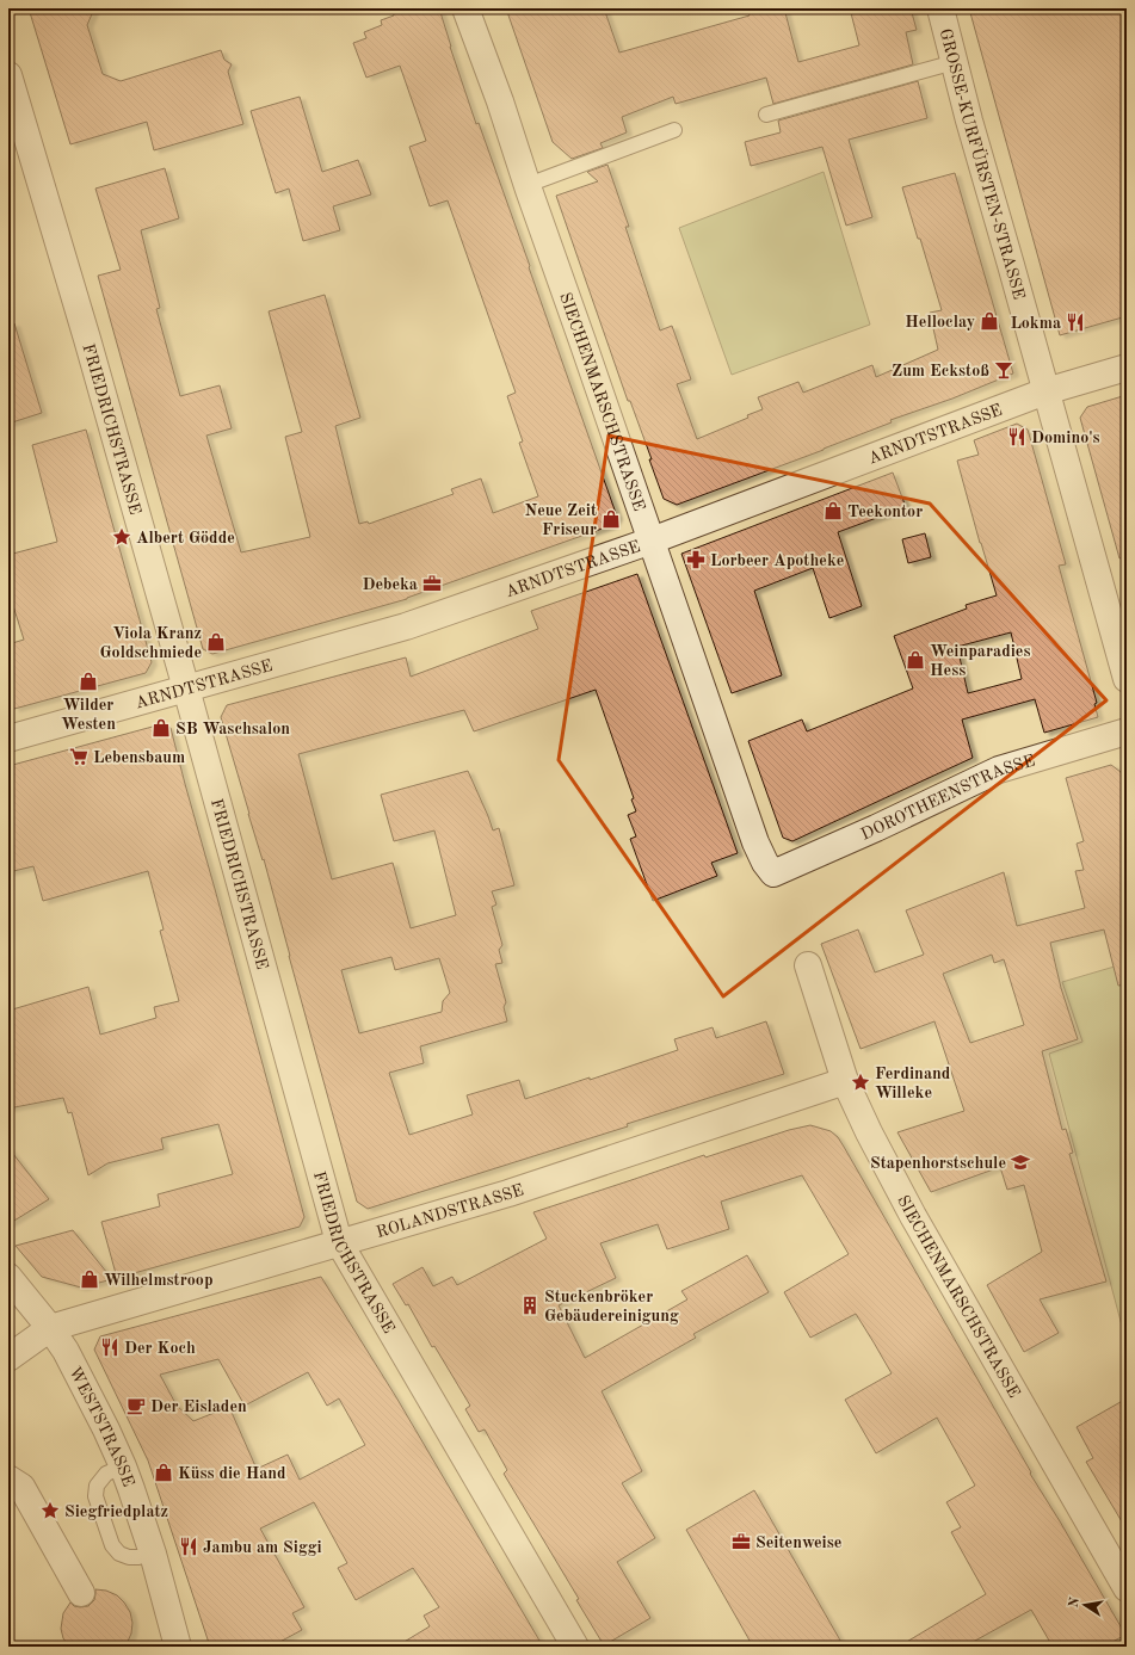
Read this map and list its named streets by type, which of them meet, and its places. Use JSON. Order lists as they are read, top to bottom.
{
  "streets": {
    "street": [
      "GROSSE-KURFÜRSTEN-STRASSE",
      "SIECHENMARSCHSTRASSE",
      "FRIEDRICHSTRASSE",
      "ARNDTSTRASSE",
      "DOROTHEENSTRASSE",
      "ROLANDSTRASSE",
      "WESTSTRASSE"
    ]
  },
  "crossings": [
    ["GROSSE-KURFÜRSTEN-STRASSE", "ARNDTSTRASSE"],
    ["SIECHENMARSCHSTRASSE", "ARNDTSTRASSE"],
    ["SIECHENMARSCHSTRASSE", "DOROTHEENSTRASSE"],
    ["SIECHENMARSCHSTRASSE", "ROLANDSTRASSE"],
    ["FRIEDRICHSTRASSE", "ARNDTSTRASSE"],
    ["FRIEDRICHSTRASSE", "ROLANDSTRASSE"],
    ["ROLANDSTRASSE", "WESTSTRASSE"]
  ],
  "places": {
    "shop": [
      "Helloclay",
      "Teekontor",
      "Neue Zeit Friseur",
      "Viola Kranz Goldschmiede",
      "Weinparadies Hess",
      "Wilder Westen",
      "SB Waschsalon",
      "Wilhelmstroop",
      "Küss die Hand"
    ],
    "restaurant": [
      "Lokma",
      "Domino's",
      "Der Koch",
      "Jambu am Siggi"
    ],
    "bar": ["Zum Eckstoß"],
    "place": ["Albert Gödde", "Ferdinand Willeke", "Siegfriedplatz"],
    "pharmacy": ["Lorbeer Apotheke"],
    "office": ["Debeka", "Seitenweise"],
    "supermarket": ["Lebensbaum"],
    "school or university": ["Stapenhorstschule"],
    "building": ["Stuckenbröker Gebäudereinigung"],
    "cafe": ["Der Eisladen"]
  },
  "north": "left"
}
